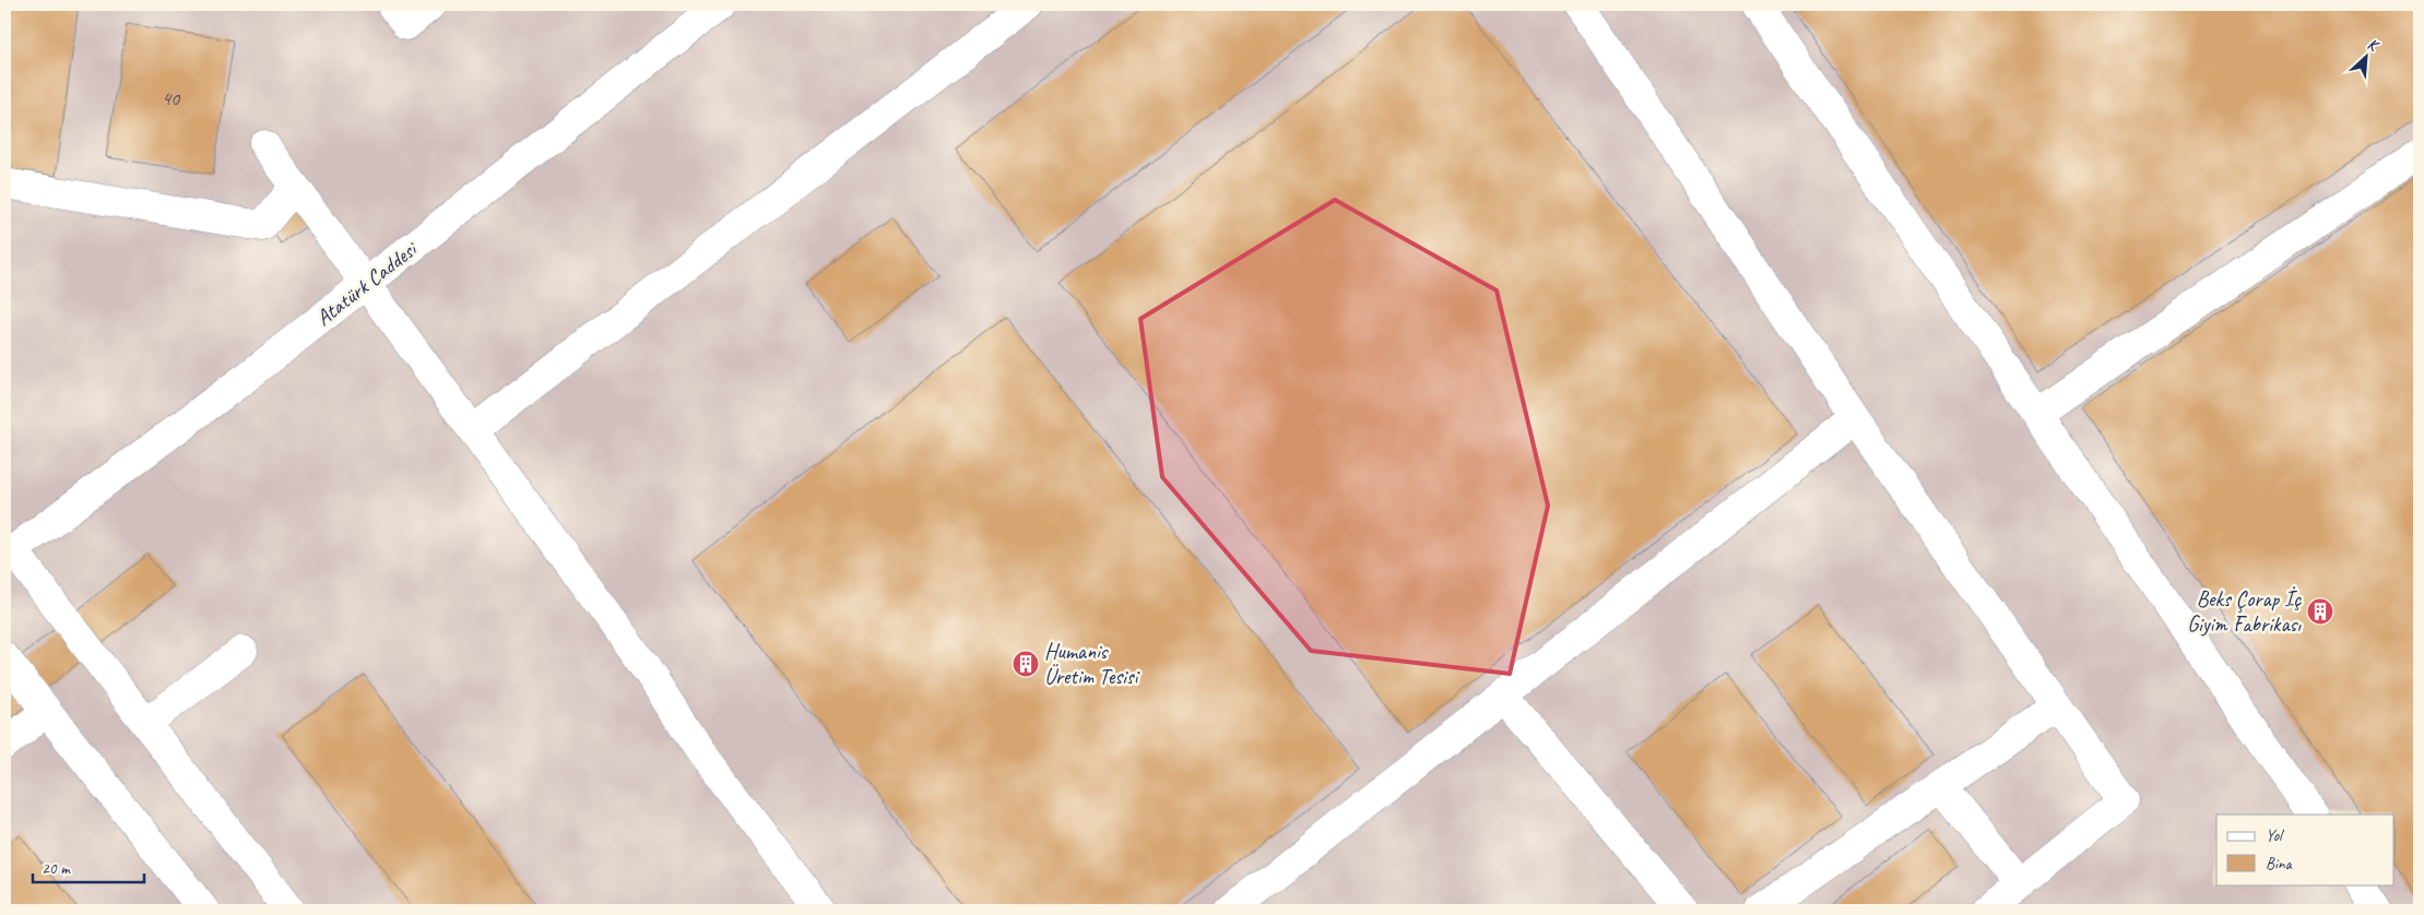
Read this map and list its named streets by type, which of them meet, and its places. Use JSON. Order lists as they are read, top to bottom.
{
  "streets": {
    "street": ["Atatürk Caddesi"]
  },
  "places": {
    "building": ["Beks Çorap İç Giyim Fabrikası", "Humanis Üretim Tesisi"]
  },
  "house_numbers": ["40"],
  "legend": ["Yol", "Bina"],
  "scale_bar": "20 m",
  "north": "top right"
}
